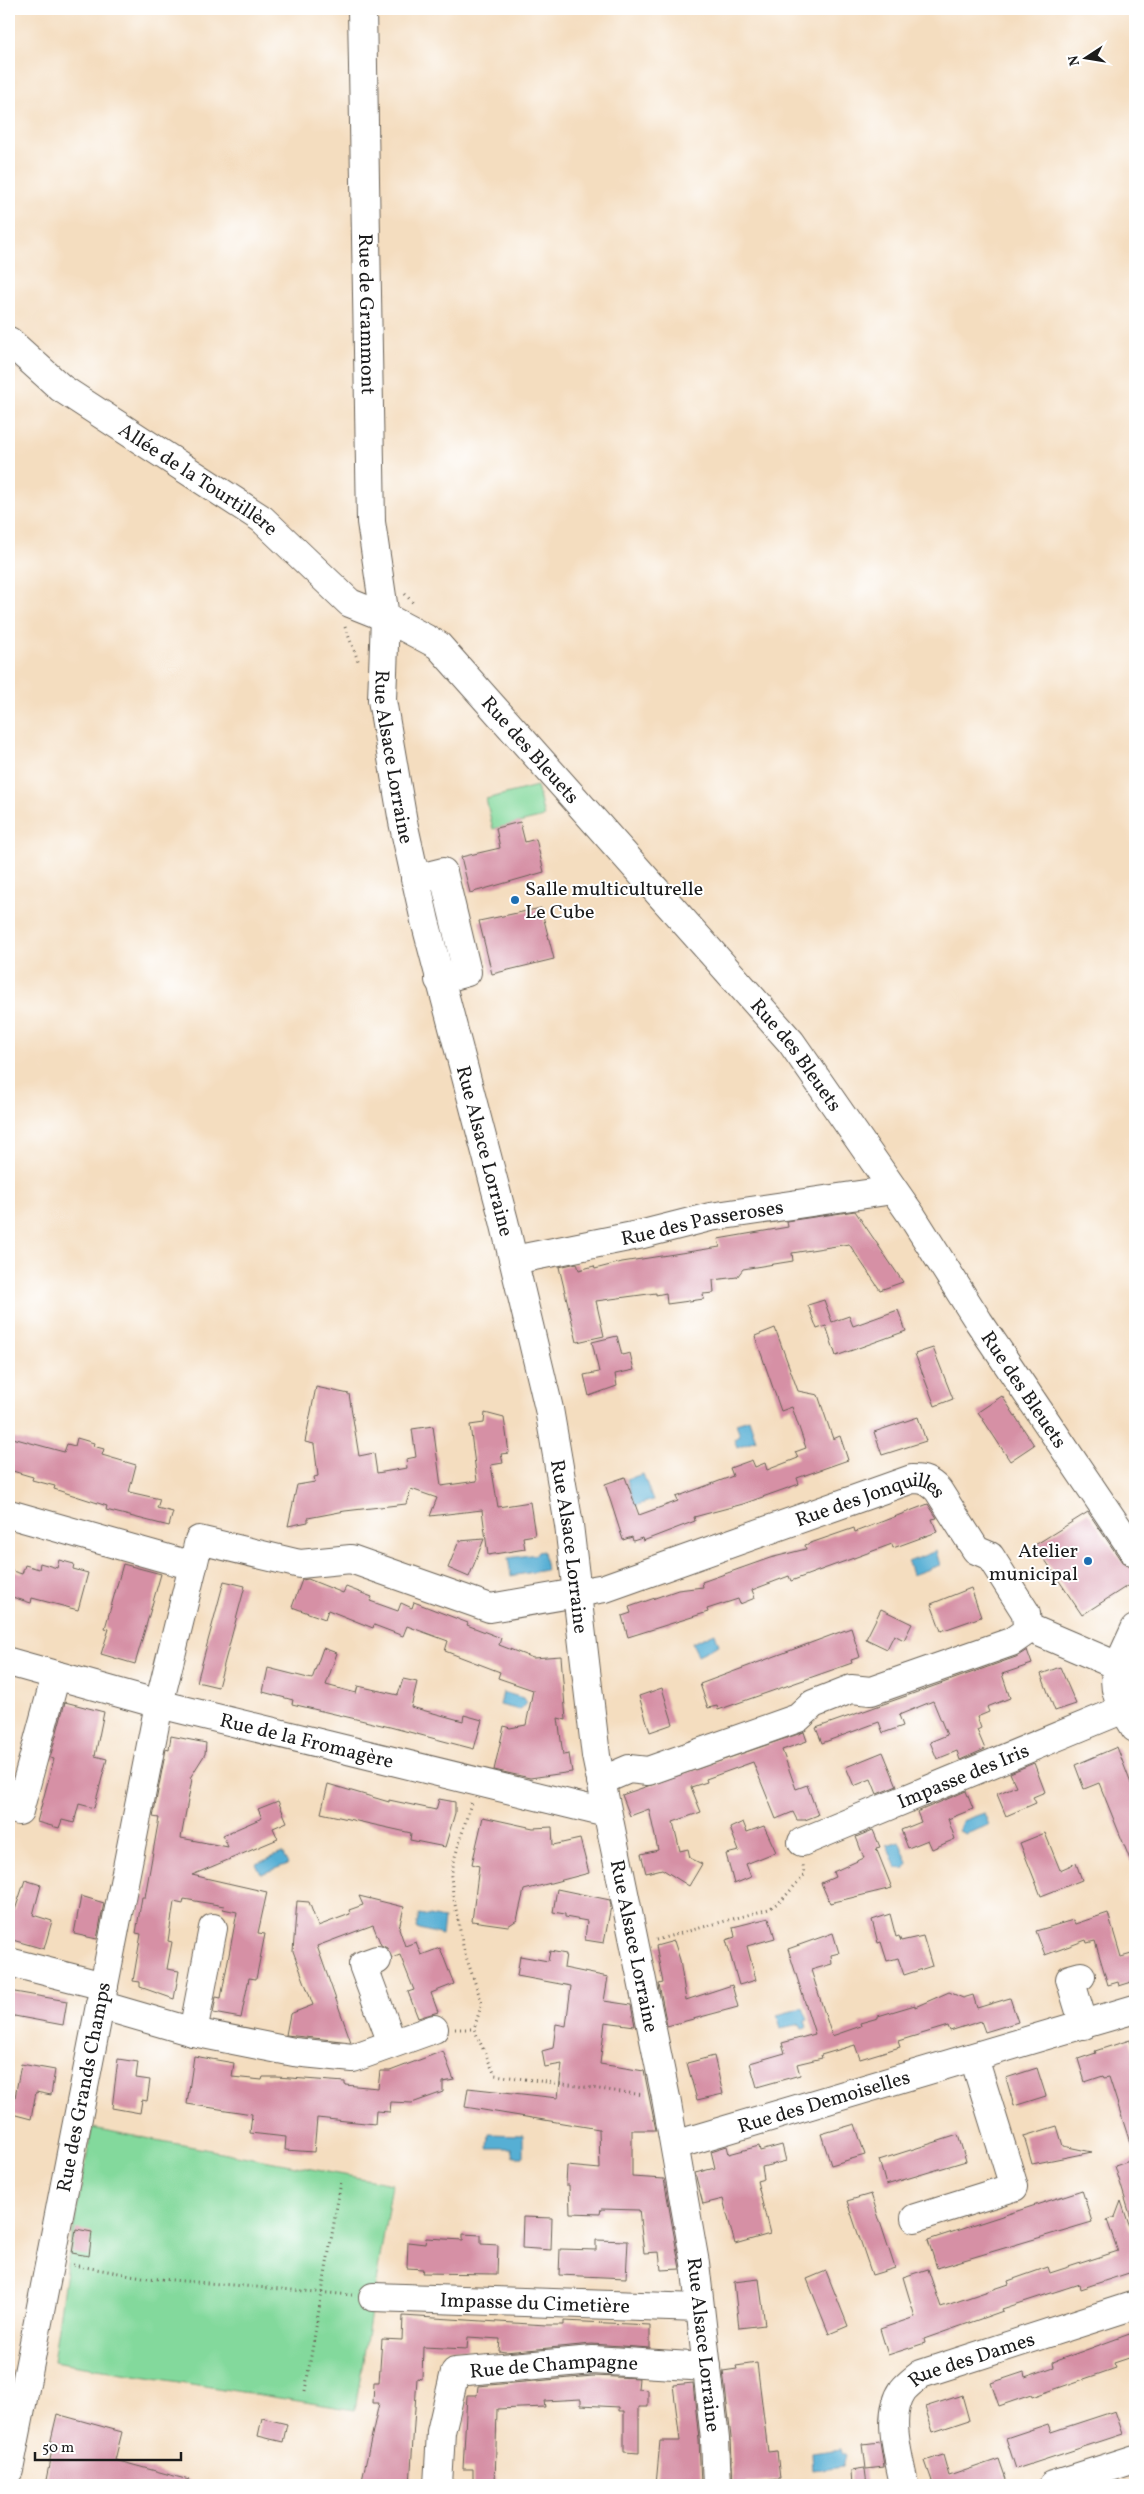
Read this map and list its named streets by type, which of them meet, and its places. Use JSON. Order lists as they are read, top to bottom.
{
  "streets": {
    "street": [
      "Rue de Grammont",
      "Allée de la Tourtillère",
      "Rue des Bleuets",
      "Rue Alsace Lorraine",
      "Rue des Passeroses",
      "Rue des Jonquilles",
      "Rue de la Fromagère",
      "Impasse des Iris",
      "Rue des Grands Champs",
      "Rue des Demoiselles",
      "Impasse du Cimetière",
      "Rue des Dames",
      "Rue de Champagne"
    ]
  },
  "crossings": [
    ["Rue de Grammont", "Allée de la Tourtillère"],
    ["Rue de Grammont", "Rue des Bleuets"],
    ["Rue de Grammont", "Rue Alsace Lorraine"],
    ["Allée de la Tourtillère", "Rue des Bleuets"],
    ["Allée de la Tourtillère", "Rue Alsace Lorraine"],
    ["Rue des Bleuets", "Rue Alsace Lorraine"],
    ["Rue des Bleuets", "Rue des Passeroses"],
    ["Rue Alsace Lorraine", "Rue des Passeroses"],
    ["Rue Alsace Lorraine", "Rue des Jonquilles"],
    ["Rue Alsace Lorraine", "Rue de la Fromagère"],
    ["Rue Alsace Lorraine", "Rue des Grands Champs"],
    ["Rue Alsace Lorraine", "Rue des Demoiselles"],
    ["Rue Alsace Lorraine", "Impasse du Cimetière"],
    ["Rue Alsace Lorraine", "Rue de Champagne"],
    ["Rue des Jonquilles", "Rue des Grands Champs"],
    ["Rue de la Fromagère", "Rue des Grands Champs"]
  ],
  "places": ["Salle multiculturelle Le Cube", "Atelier municipal"],
  "scale_bar": "50 m",
  "north": "left"
}
